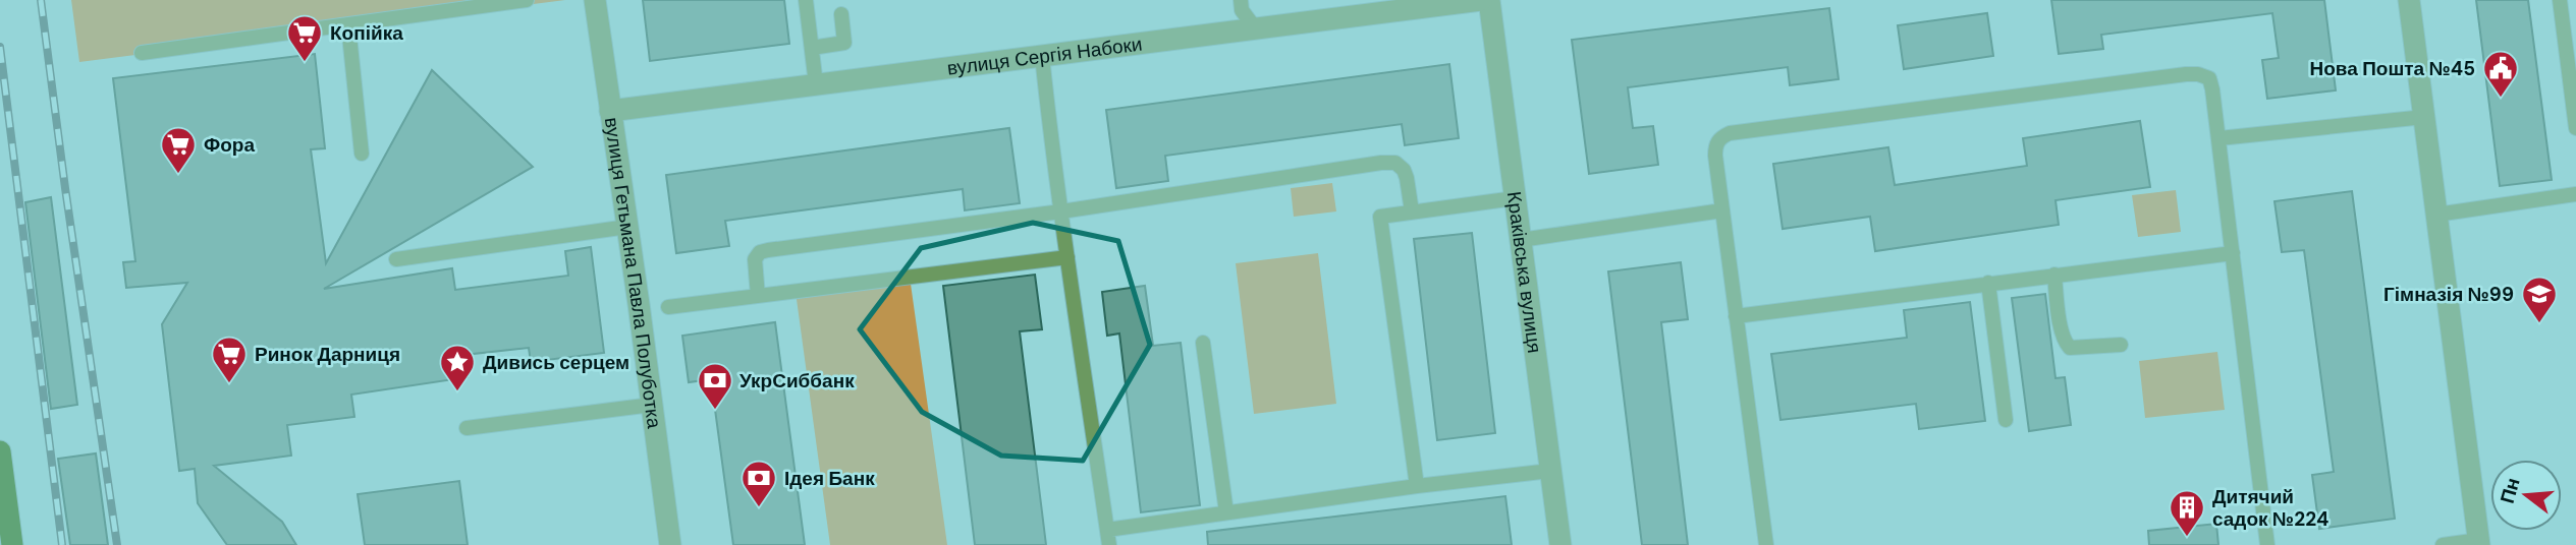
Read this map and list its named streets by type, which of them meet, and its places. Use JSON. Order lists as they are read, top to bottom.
{
  "streets": {
    "street": ["вулиця Сергія Набоки", "вулиця Гетьмана Павла Полуботка", "Краківська вулиця"]
  },
  "crossings": [
    ["вулиця Сергія Набоки", "вулиця Гетьмана Павла Полуботка"]
  ],
  "places": {
    "supermarket": ["Копійка", "Фора", "Ринок Дарниця"],
    "public building": ["Нова Пошта №45"],
    "school or university": ["Гімназія №99"],
    "place": ["Дивись серцем"],
    "bank": ["УкрСиббанк", "Ідея Банк"],
    "building": ["Дитячий садок №224"]
  },
  "north": "left"
}
